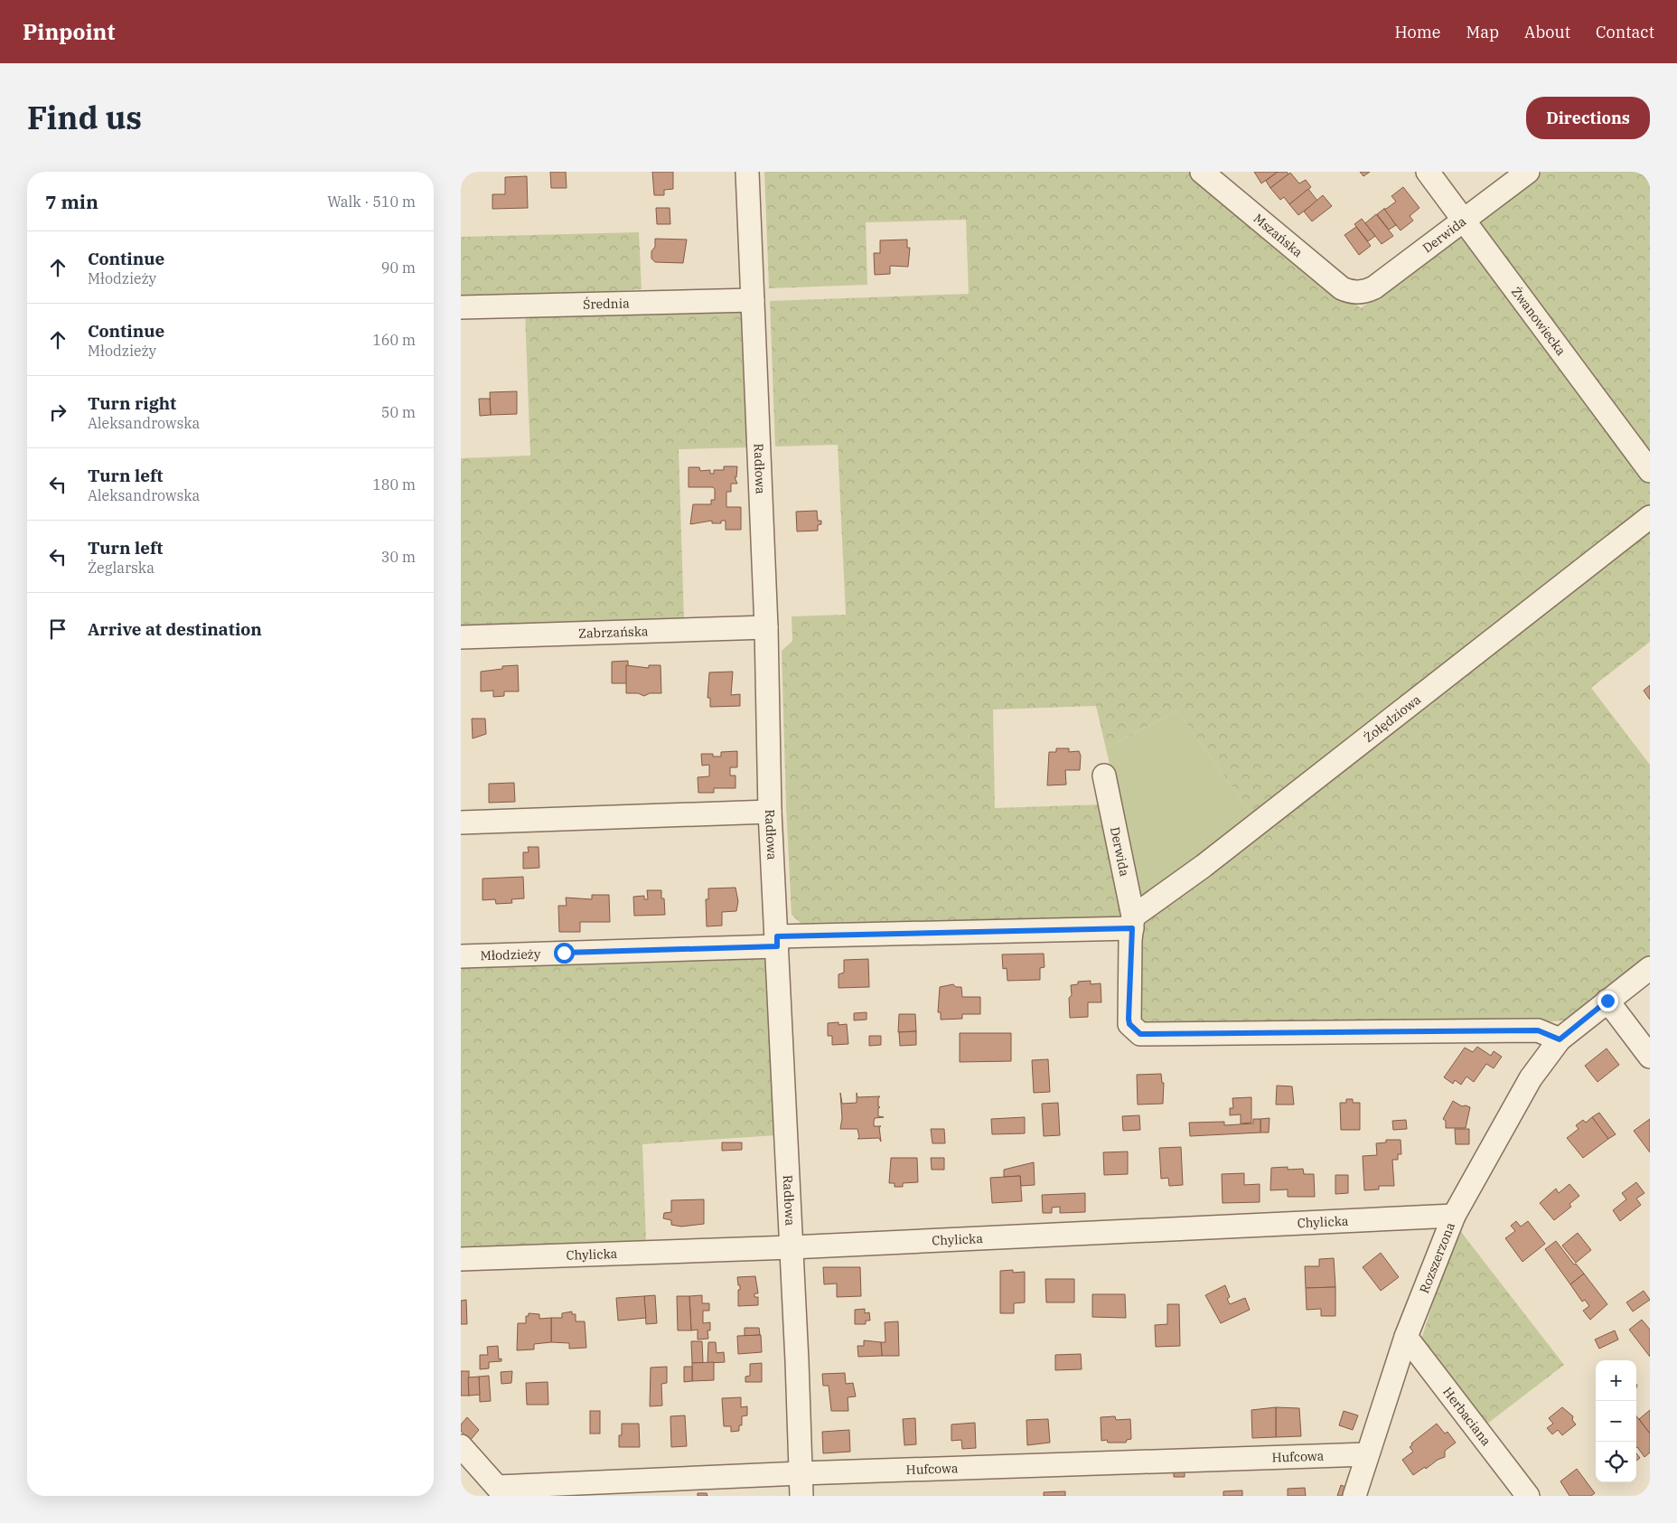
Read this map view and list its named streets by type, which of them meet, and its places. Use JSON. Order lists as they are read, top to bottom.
{
  "streets": {
    "street": [
      "Mszańska",
      "Derwida",
      "Średnia",
      "Żwanowiecka",
      "Radłowa",
      "Zabrzańska",
      "Żołędziowa",
      "Młodzieży",
      "Chylicka",
      "Rozszerzona",
      "Herbaciana",
      "Hufcowa"
    ]
  },
  "crossings": [
    ["Mszańska", "Derwida"],
    ["Derwida", "Żwanowiecka"],
    ["Derwida", "Żołędziowa"],
    ["Derwida", "Młodzieży"],
    ["Derwida", "Rozszerzona"],
    ["Średnia", "Radłowa"],
    ["Radłowa", "Zabrzańska"],
    ["Radłowa", "Młodzieży"],
    ["Radłowa", "Chylicka"],
    ["Radłowa", "Hufcowa"],
    ["Żołędziowa", "Młodzieży"],
    ["Chylicka", "Rozszerzona"],
    ["Rozszerzona", "Herbaciana"],
    ["Rozszerzona", "Hufcowa"]
  ],
  "page": {
    "header": "Pinpoint",
    "nav": [
      "Home",
      "Map",
      "About",
      "Contact"
    ],
    "title": "Find us",
    "buttons": "Directions",
    "heading": ["7 min", "Walk · 510 m"],
    "list": [
      ["Continue", "Młodzieży", "90 m"],
      ["Continue", "Młodzieży", "160 m"],
      ["Turn right", "Aleksandrowska", "50 m"],
      ["Turn left", "Aleksandrowska", "180 m"],
      ["Turn left", "Żeglarska", "30 m"],
      "Arrive at destination"
    ],
    "map_buttons": ["+", "−"]
  }
}
